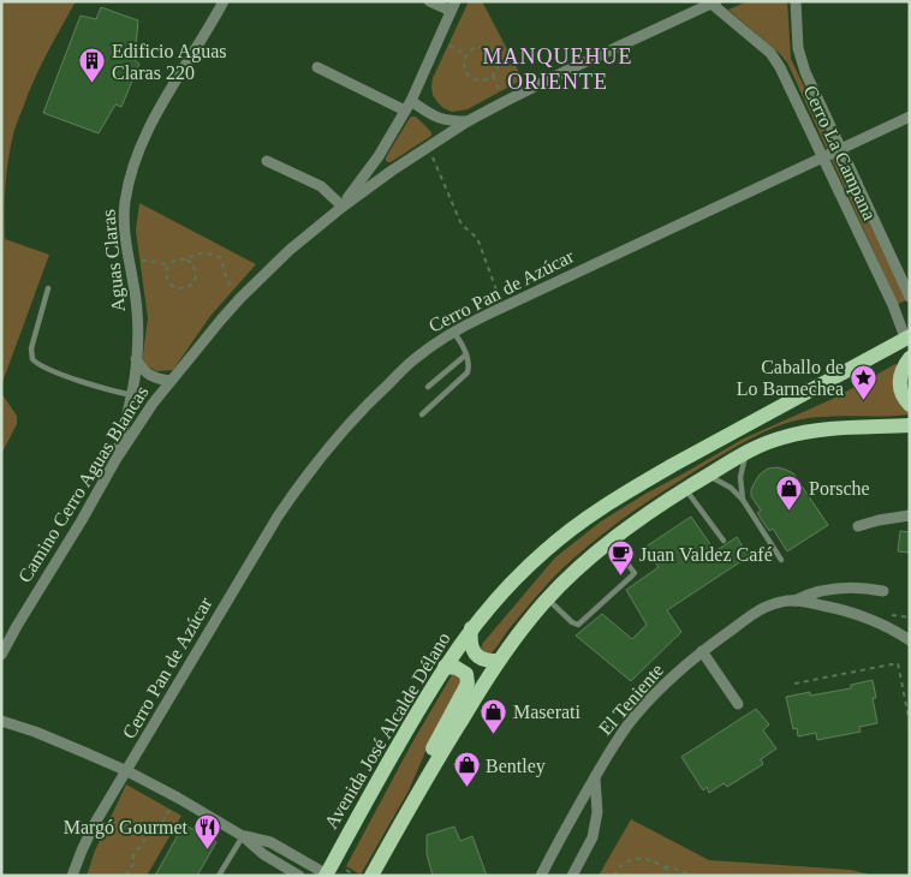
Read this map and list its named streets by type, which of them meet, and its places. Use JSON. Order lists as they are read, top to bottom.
{
  "streets": {
    "main road": ["Avenida José Alcalde Délano"],
    "street": [
      "Cerro La Campana",
      "Aguas Claras",
      "Cerro Pan de Azúcar",
      "Camino Cerro Aguas Blancas",
      "El Teniente"
    ]
  },
  "crossings": [
    ["Cerro La Campana", "Cerro Pan de Azúcar"],
    ["Cerro La Campana", "Camino Cerro Aguas Blancas"],
    ["Cerro La Campana", "Avenida José Alcalde Délano"],
    ["Aguas Claras", "Camino Cerro Aguas Blancas"]
  ],
  "districts": ["MANQUEHUE ORIENTE"],
  "places": {
    "building": ["Edificio Aguas Claras 220"],
    "place": ["Caballo de Lo Barnechea"],
    "shop": ["Porsche", "Maserati", "Bentley"],
    "cafe": ["Juan Valdez Café"],
    "restaurant": ["Margó Gourmet"]
  }
}
